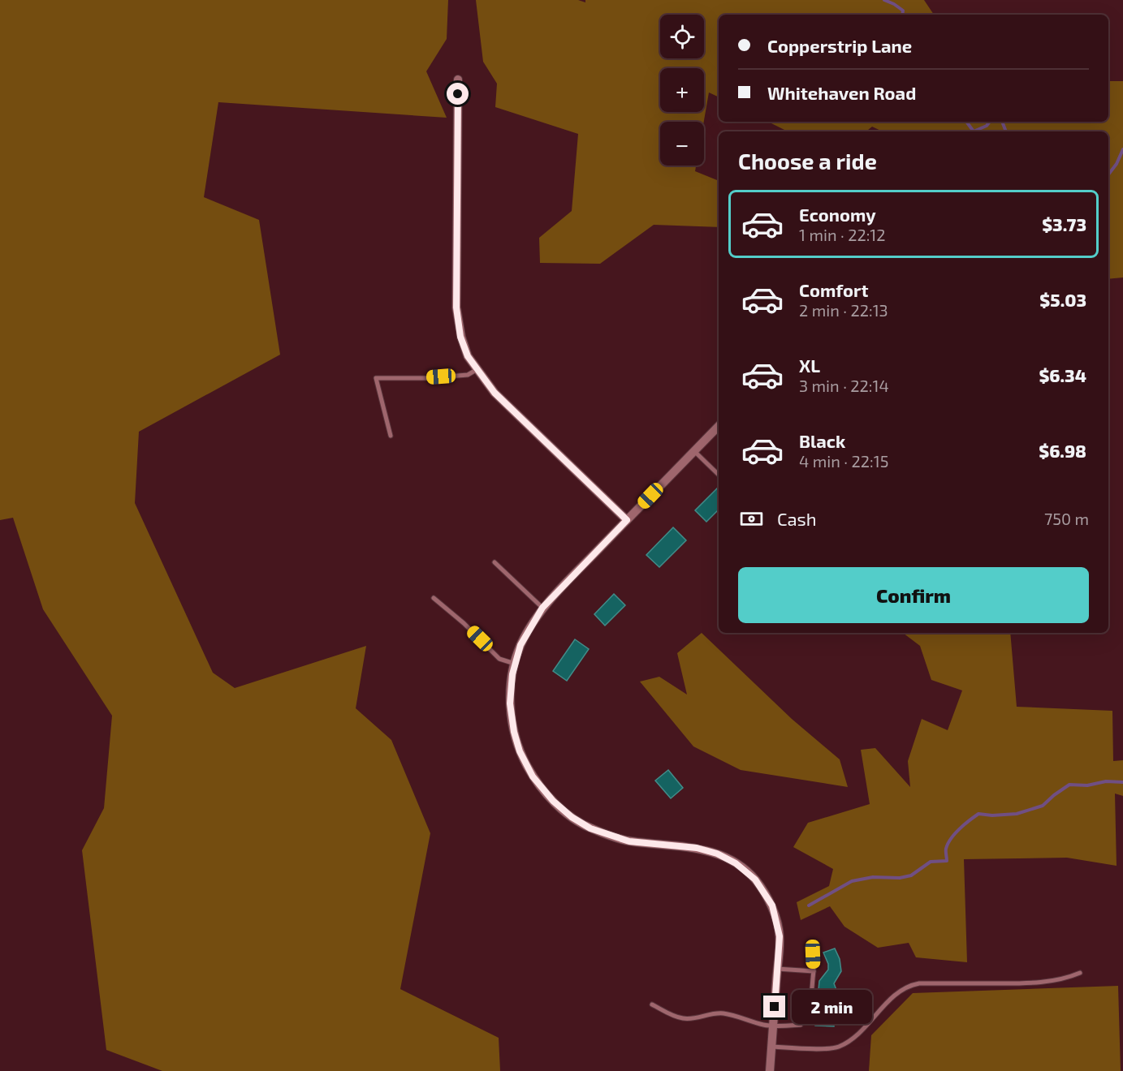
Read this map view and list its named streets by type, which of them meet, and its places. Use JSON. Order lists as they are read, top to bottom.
{
  "page": {
    "map_buttons": ["+", "−"],
    "banner": ["Copperstrip Lane", "Whitehaven Road"],
    "heading": "Choose a ride",
    "list": [
      {
        "name": "Economy",
        "note": "1 min · 22:12",
        "value": "$3.73"
      },
      {
        "name": "Comfort",
        "note": "2 min · 22:13",
        "value": "$5.03"
      },
      {
        "name": "XL",
        "note": "3 min · 22:14",
        "value": "$6.34"
      },
      {
        "name": "Black",
        "note": "4 min · 22:15",
        "value": "$6.98"
      }
    ],
    "pay": ["Cash", "750 m"],
    "buttons": "Confirm",
    "bubble": "2 min"
  }
}
